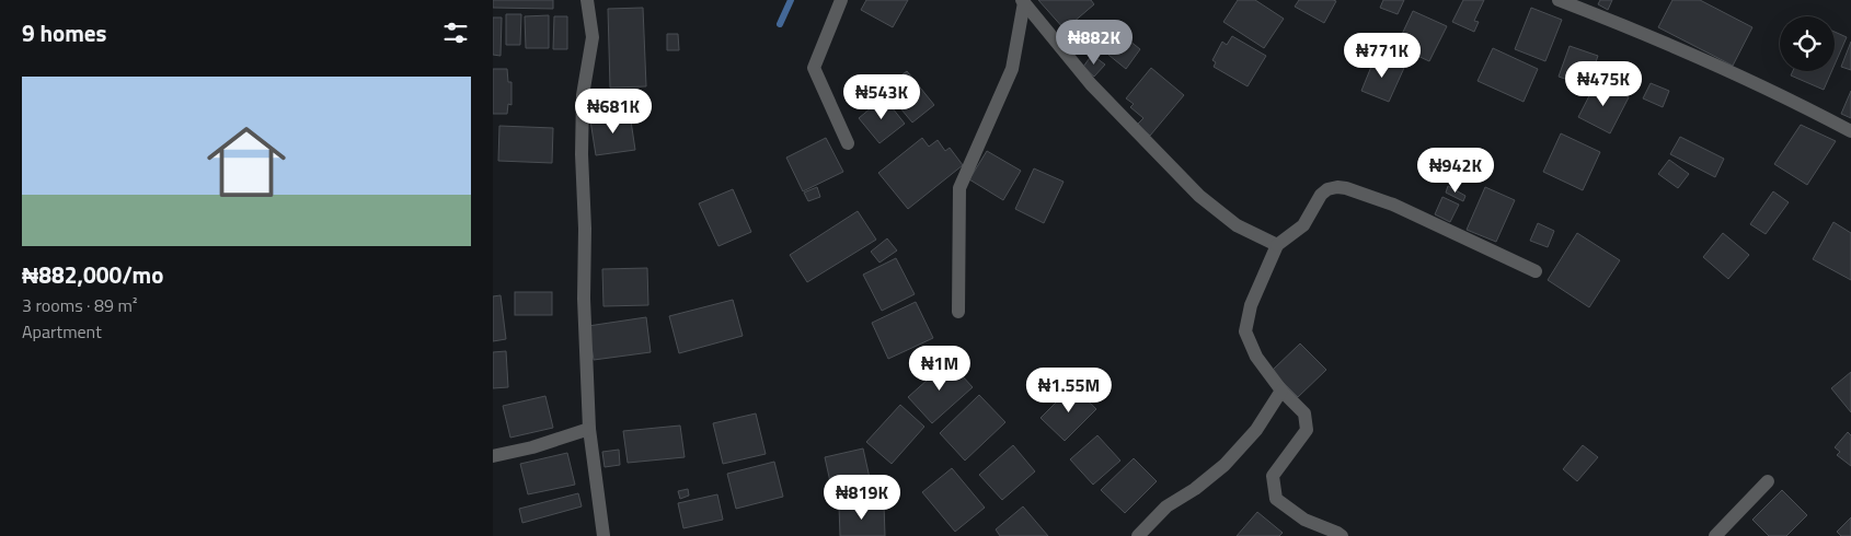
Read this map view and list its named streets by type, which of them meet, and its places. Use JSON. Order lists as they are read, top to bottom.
{
  "page": {
    "heading": "9 homes",
    "price": [
      "₦882K",
      "₦771K",
      "₦475K",
      "₦543K",
      "₦681K",
      "₦942K",
      "₦1M",
      "₦1.55M",
      "₦819K"
    ],
    "list": [
      {
        "name": "₦882,000/mo",
        "note": "3 rooms · 89 m² · Apartment"
      }
    ]
  }
}
